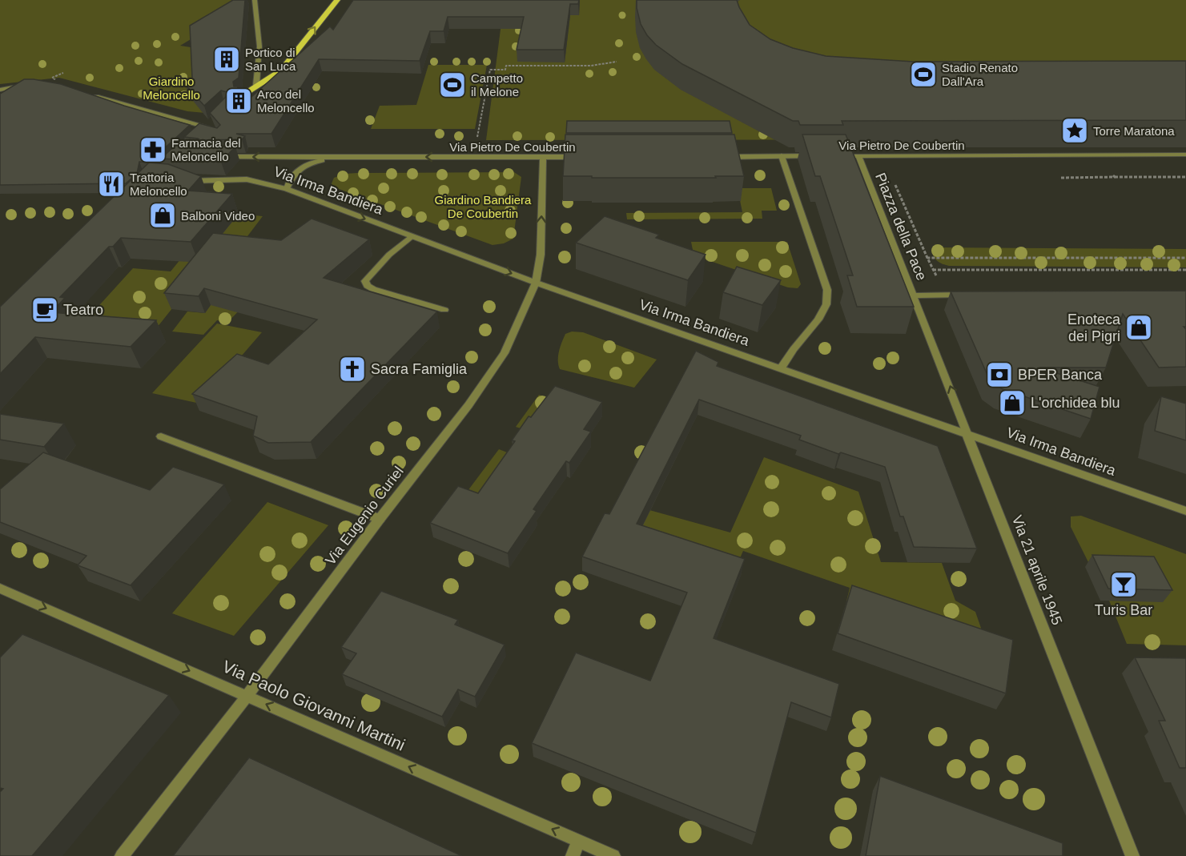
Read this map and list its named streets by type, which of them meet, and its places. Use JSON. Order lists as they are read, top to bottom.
{
  "streets": {
    "street": [
      "Via Pietro De Coubertin",
      "Via Irma Bandiera",
      "Piazza della Pace",
      "Via Eugenio Curiel",
      "Via 21 aprile 1945",
      "Via Paolo Giovanni Martini"
    ]
  },
  "crossings": [
    ["Via Pietro De Coubertin", "Piazza della Pace"],
    ["Via Pietro De Coubertin", "Via Eugenio Curiel"],
    ["Via Irma Bandiera", "Via Eugenio Curiel"],
    ["Via Irma Bandiera", "Via 21 aprile 1945"],
    ["Piazza della Pace", "Via 21 aprile 1945"],
    ["Via Eugenio Curiel", "Via Paolo Giovanni Martini"]
  ],
  "one_way": ["Via Pietro De Coubertin"],
  "parks": ["Giardino Meloncello", "Giardino Bandiera De Coubertin"],
  "places": {
    "building": ["Portico di San Luca", "Arco del Meloncello"],
    "sports": ["Stadio Renato Dall'Ara", "Campetto il Melone"],
    "place": ["Torre Maratona"],
    "pharmacy": ["Farmacia del Meloncello"],
    "restaurant": ["Trattoria Meloncello"],
    "shop": ["Balboni Video", "Enoteca dei Pigri", "L'orchidea blu"],
    "cafe": ["Teatro"],
    "church": ["Sacra Famiglia"],
    "bank": ["BPER Banca"],
    "bar": ["Turis Bar"]
  }
}
